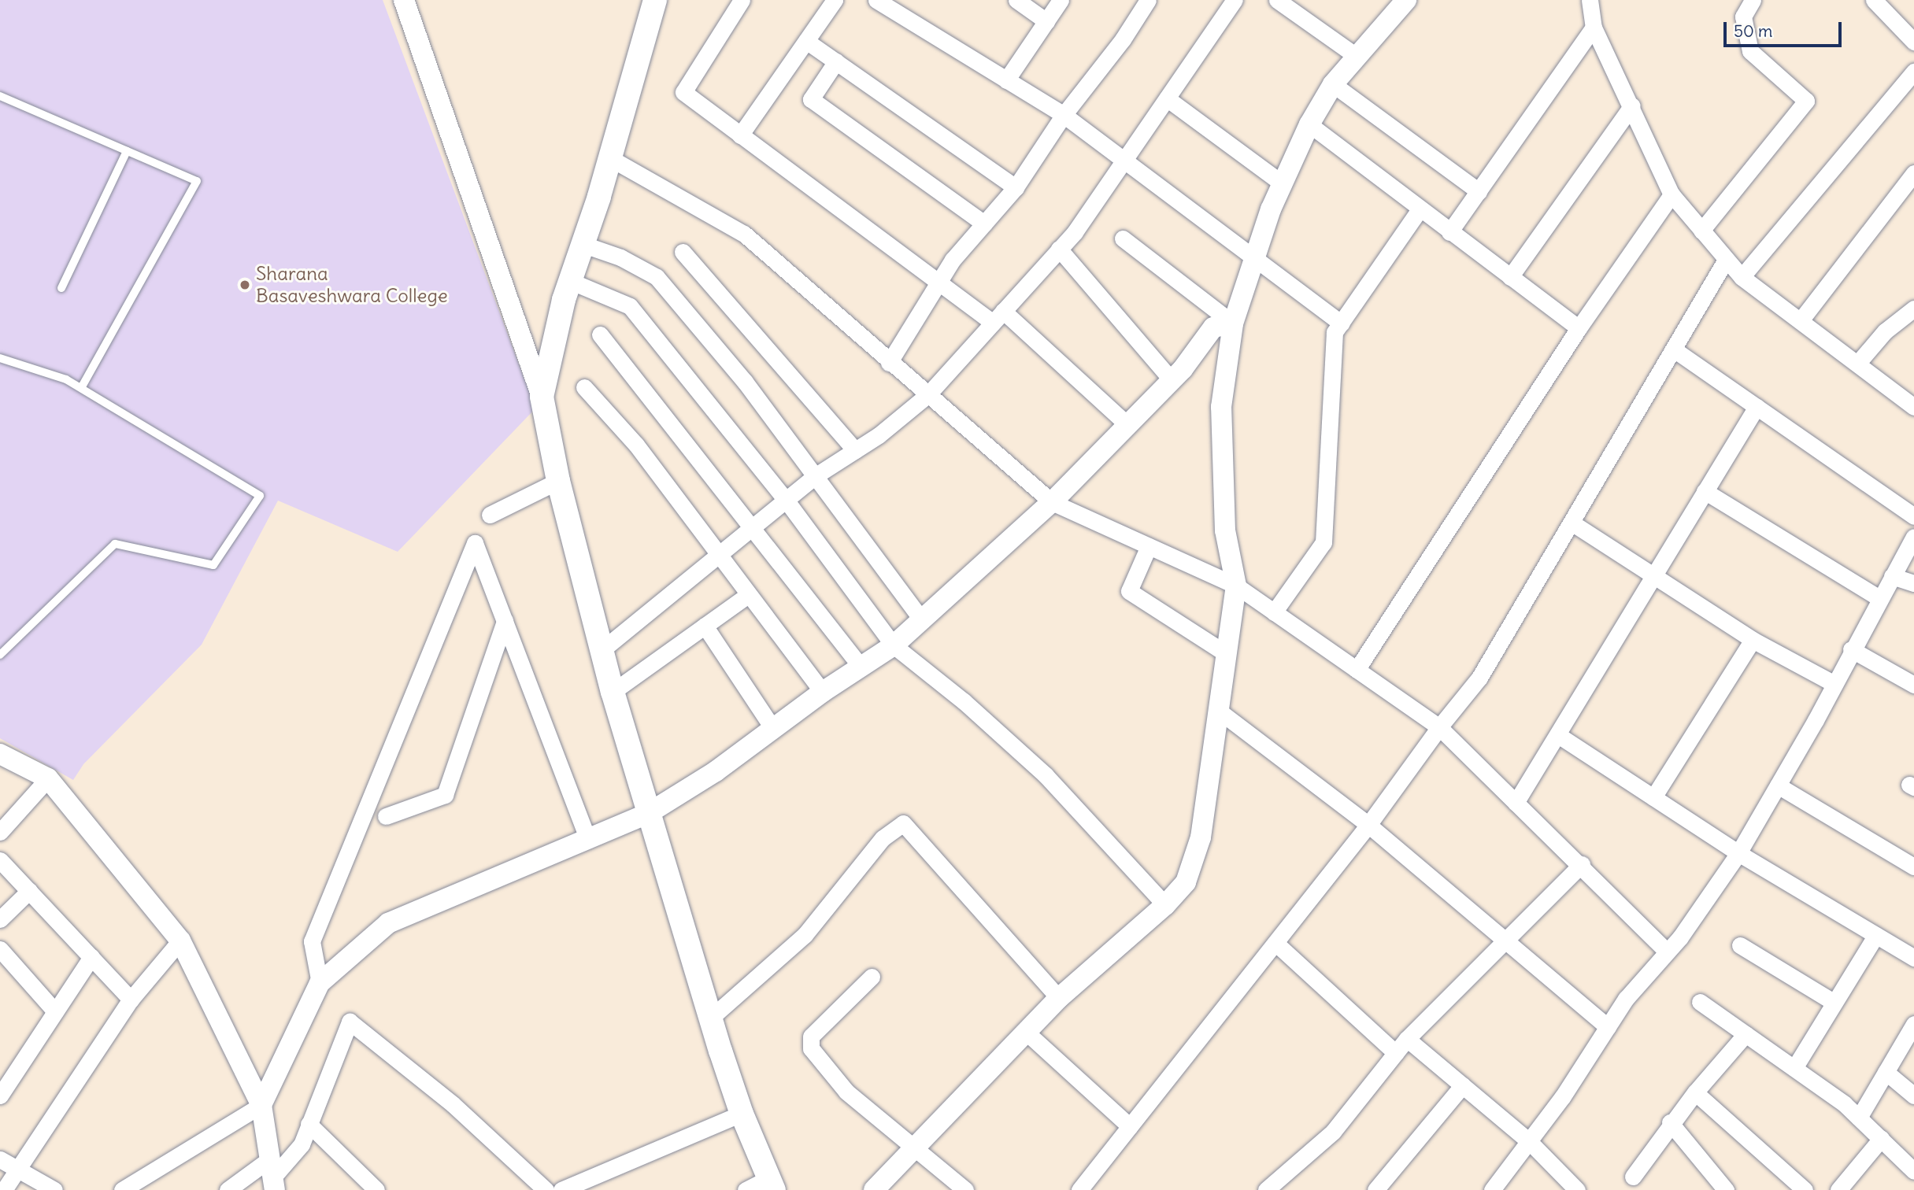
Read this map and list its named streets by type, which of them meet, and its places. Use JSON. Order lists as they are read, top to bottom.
{
  "places": ["Sharana Basaveshwara College"],
  "scale_bar": "50 m"
}
